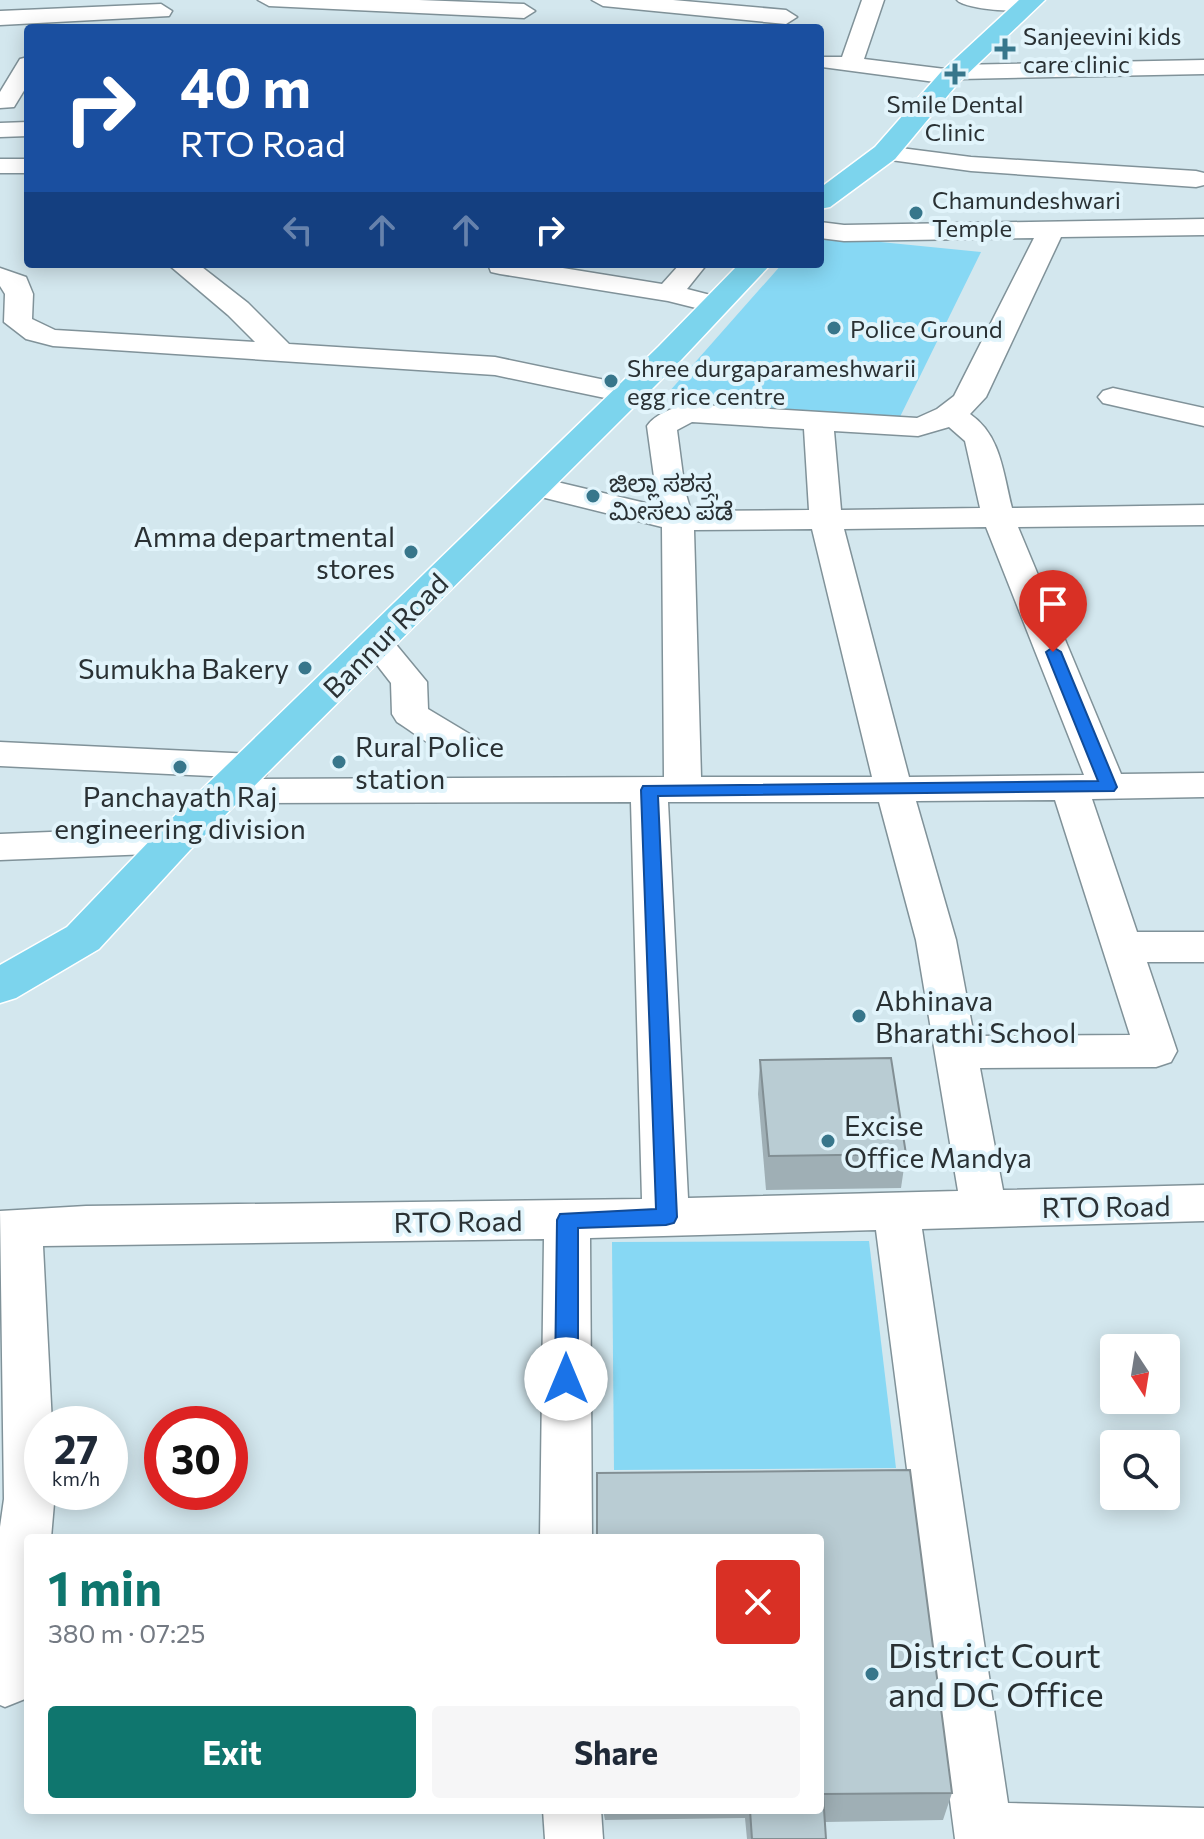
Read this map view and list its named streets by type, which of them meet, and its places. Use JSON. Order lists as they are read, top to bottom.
{
  "streets": {
    "main road": ["Bannur Road"],
    "street": ["RTO Road"]
  },
  "places": {
    "health": ["Sanjeevini kids care clinic", "Smile Dental Clinic"],
    "other": [
      "Chamundeshwari Temple",
      "Police Ground",
      "Shree durgaparameshwarii egg rice centre",
      "ಜಿಲ್ಲಾ ಸಶಸ್ತ್ರ ಮೀಸಲು ಪಡೆ",
      "Amma departmental stores",
      "Sumukha Bakery",
      "Rural Police station",
      "Panchayath Raj engineering division",
      "Abhinava Bharathi School",
      "Excise Office Mandya",
      "District Court and DC Office"
    ]
  },
  "north": "bottom",
  "page": {
    "turn": ["40 m", "RTO Road"],
    "speed": "27 km/h",
    "limit": "30",
    "heading": ["1 min", "380 m · 07:25"],
    "buttons": ["Exit", "Share"]
  }
}
